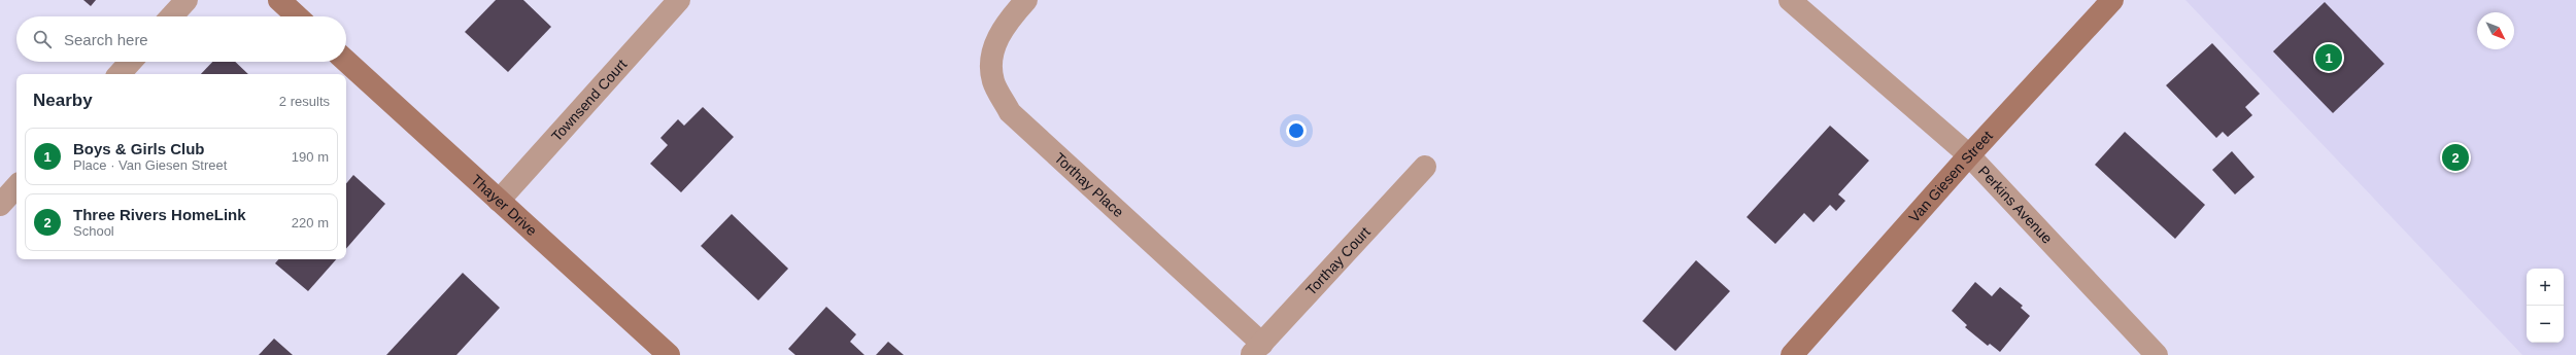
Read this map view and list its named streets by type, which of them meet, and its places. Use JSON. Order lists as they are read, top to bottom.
{
  "streets": {
    "street": [
      "Townsend Court",
      "Van Giesen Street",
      "Torthay Place",
      "Thayer Drive",
      "Perkins Avenue",
      "Torthay Court"
    ]
  },
  "crossings": [
    ["Townsend Court", "Thayer Drive"],
    ["Van Giesen Street", "Perkins Avenue"],
    ["Torthay Place", "Torthay Court"]
  ],
  "north": "bottom right",
  "page": {
    "search": "Search here",
    "pins": ["1", "2"],
    "heading": ["Nearby", "2 results"],
    "list": [
      {
        "mark": "1",
        "name": "Boys & Girls Club",
        "note": "Place · Van Giesen Street",
        "value": "190 m"
      },
      {
        "mark": "2",
        "name": "Three Rivers HomeLink",
        "note": "School",
        "value": "220 m"
      }
    ],
    "map_buttons": ["+", "−"]
  }
}
